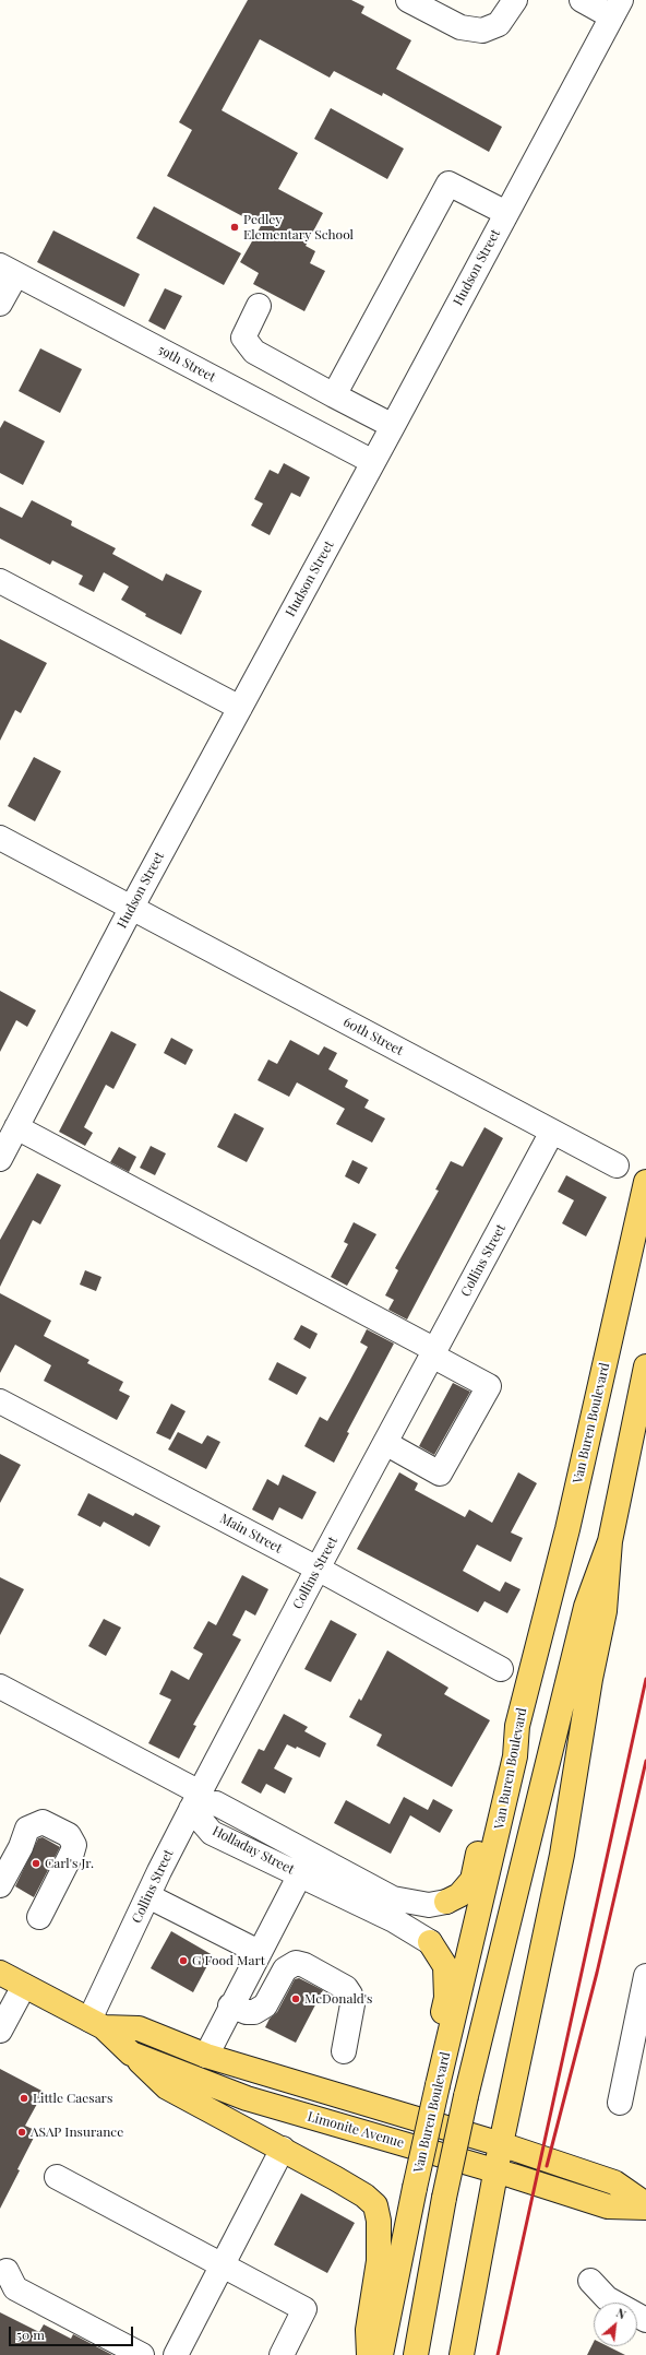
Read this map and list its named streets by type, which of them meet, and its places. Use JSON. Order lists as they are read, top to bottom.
{
  "streets": {
    "main road": ["Van Buren Boulevard", "Limonite Avenue"],
    "street": [
      "Hudson Street",
      "59th Street",
      "60th Street",
      "Collins Street",
      "Main Street",
      "Holladay Street"
    ]
  },
  "crossings": [
    ["Hudson Street", "59th Street"],
    ["Hudson Street", "60th Street"],
    ["60th Street", "Collins Street"],
    ["Collins Street", "Main Street"],
    ["Collins Street", "Holladay Street"],
    ["Collins Street", "Limonite Avenue"]
  ],
  "places": [
    "Pedley Elementary School",
    "Carl's Jr.",
    "G Food Mart",
    "McDonald's",
    "Little Caesars",
    "ASAP Insurance"
  ],
  "scale_bar": "50 m",
  "north": "top right"
}
